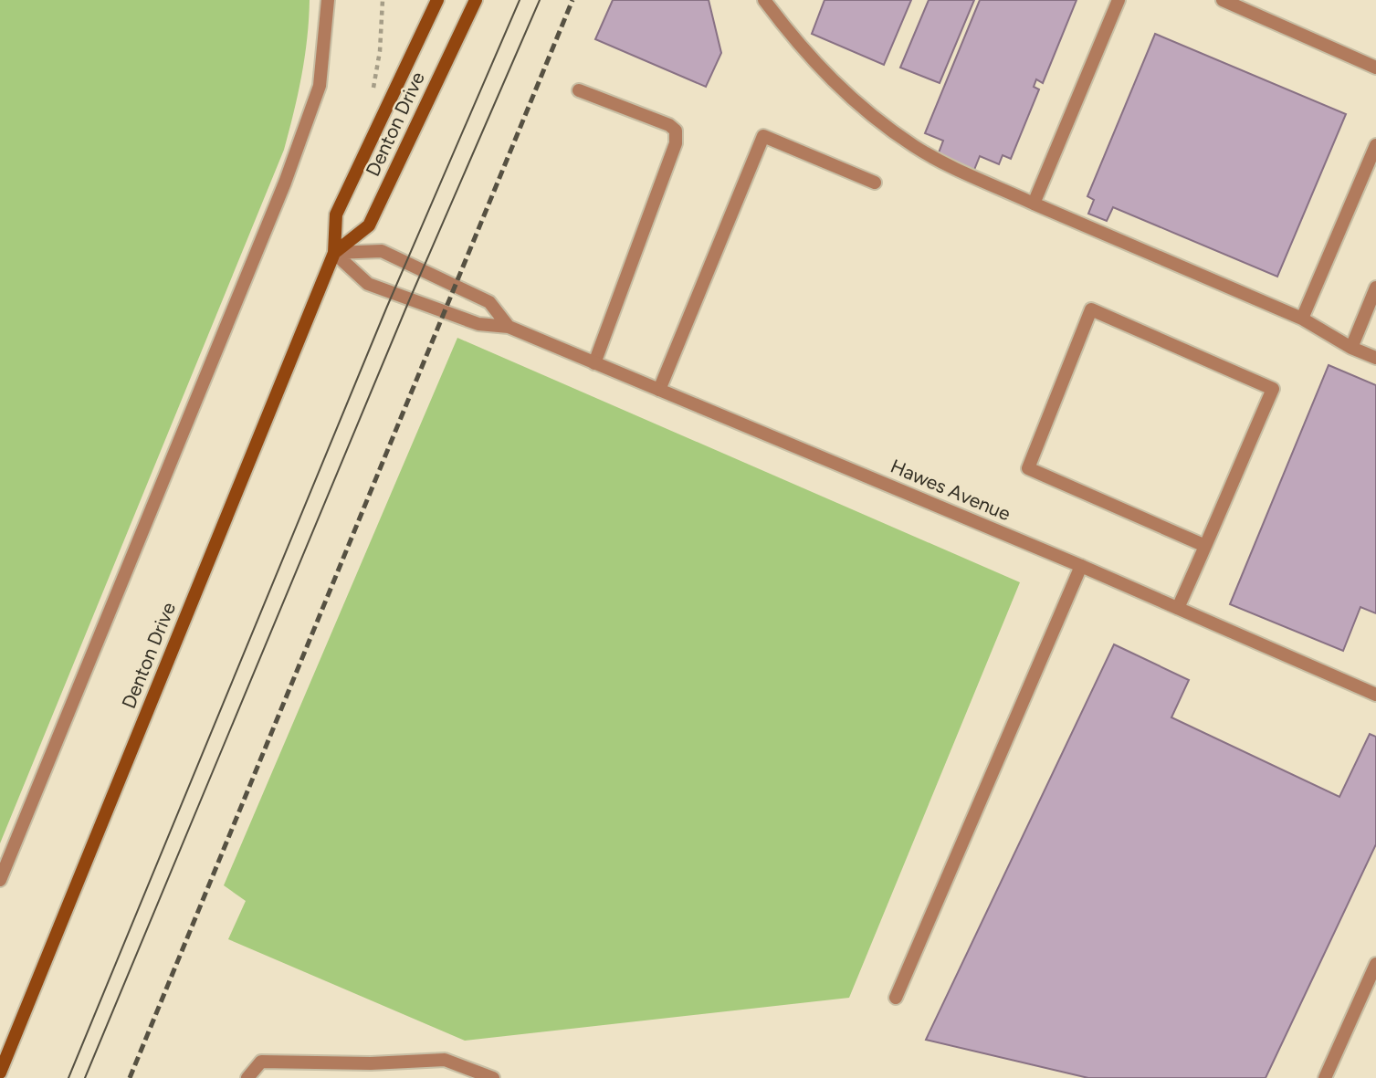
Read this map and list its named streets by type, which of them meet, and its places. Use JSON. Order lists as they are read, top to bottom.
{
  "streets": {
    "main road": ["Denton Drive"],
    "street": ["Hawes Avenue"]
  },
  "crossings": [
    ["Denton Drive", "Hawes Avenue"]
  ]
}
